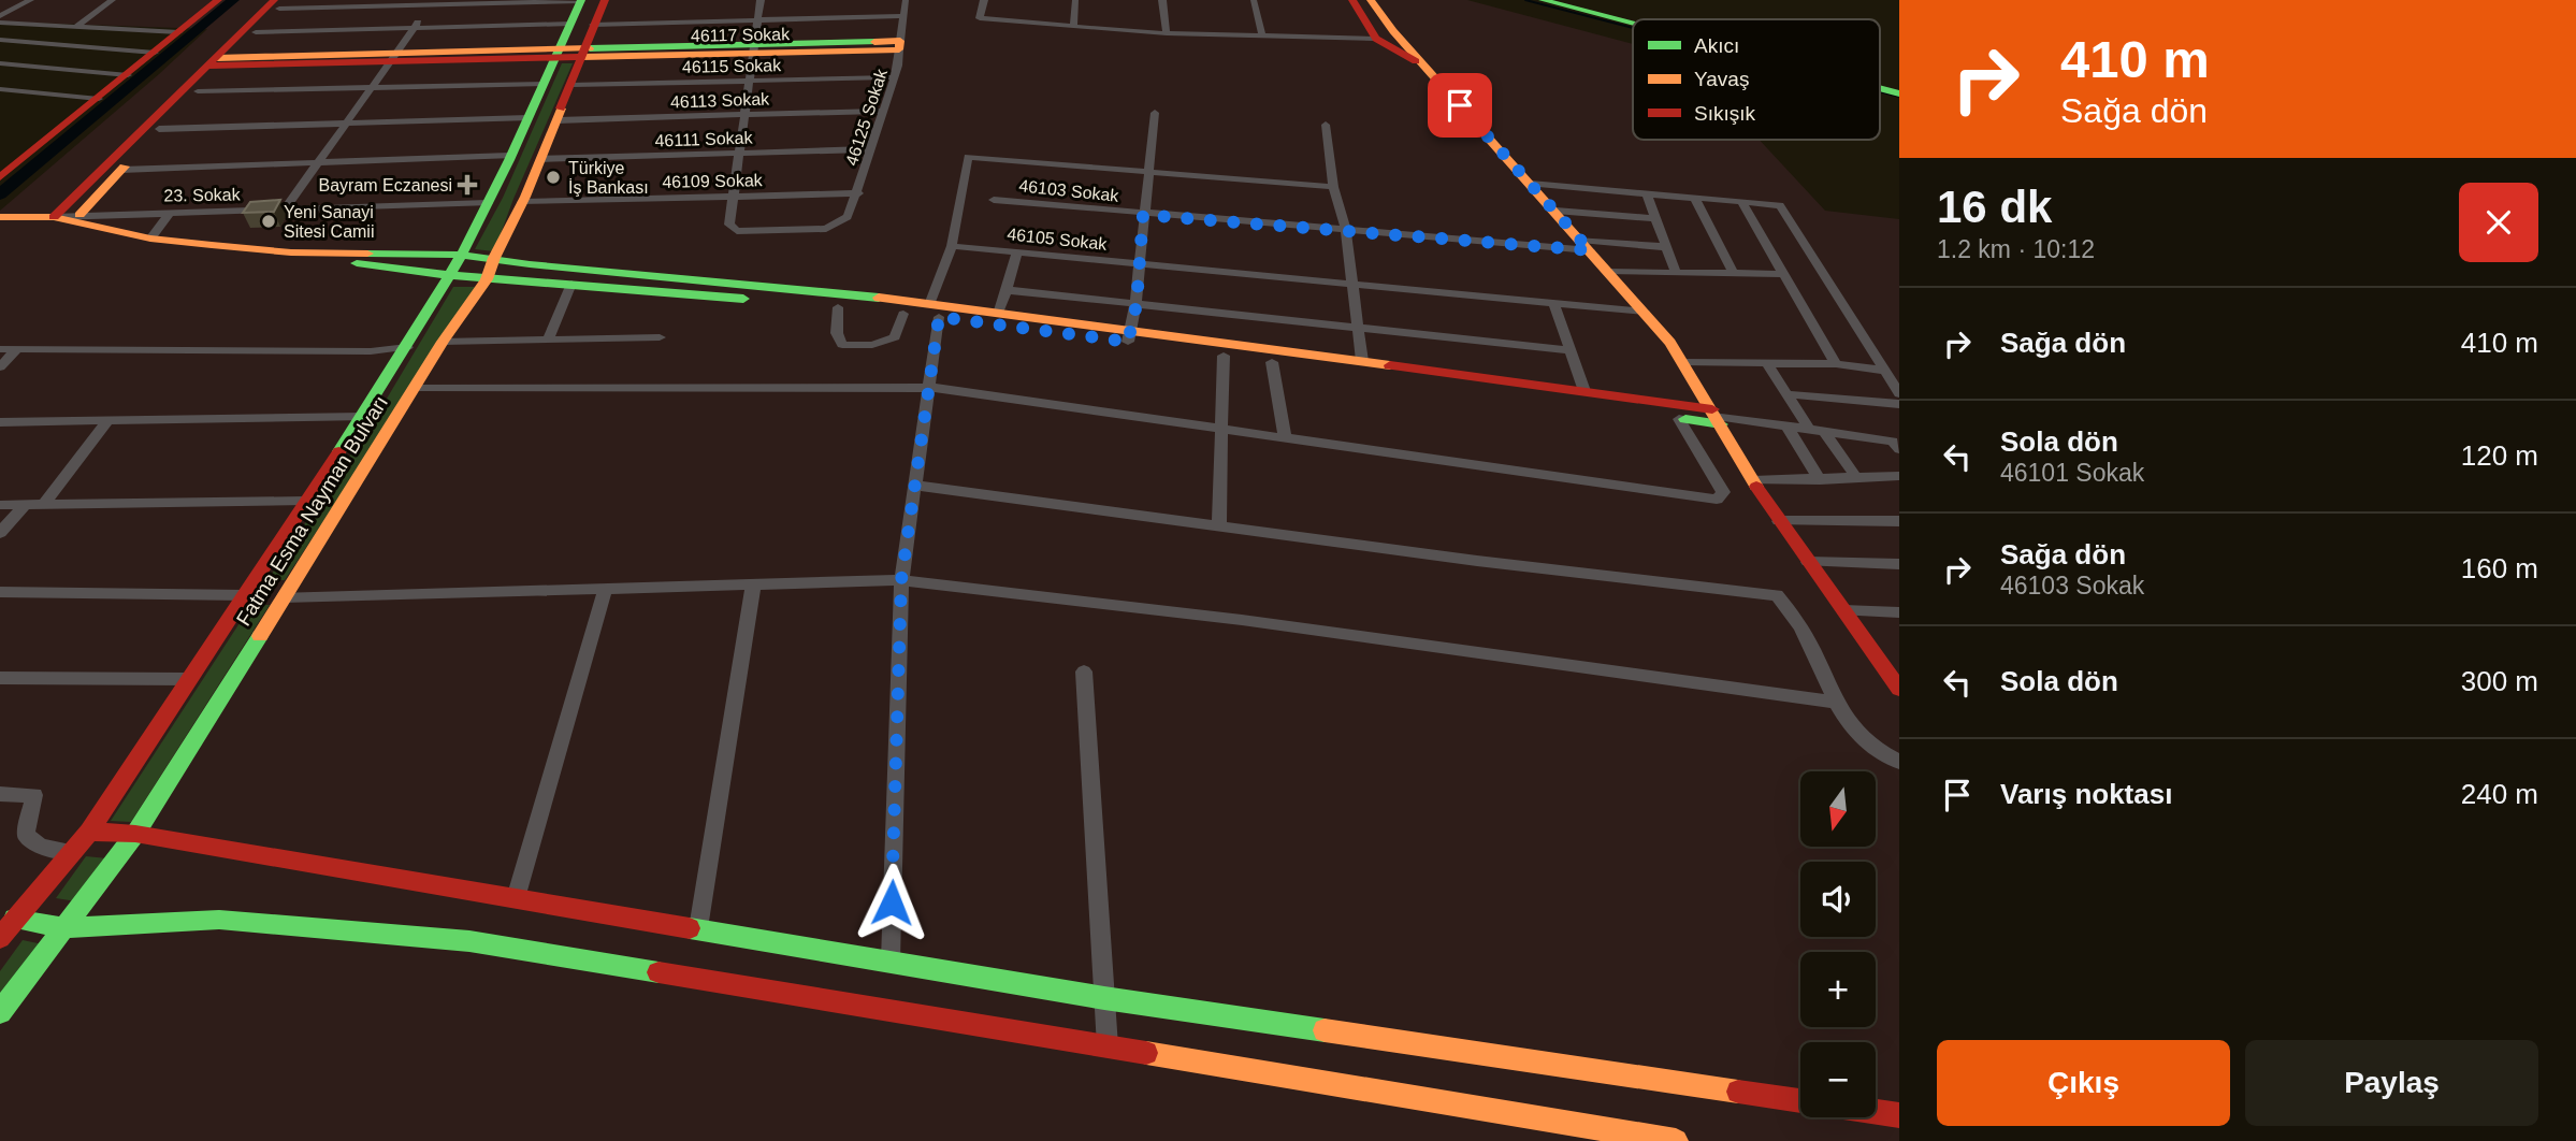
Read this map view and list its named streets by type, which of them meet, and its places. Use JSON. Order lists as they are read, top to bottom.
{
  "streets": {
    "main road": ["46117 Sokak", "Fatma Esma Nayman Bulvarı"],
    "street": [
      "46115 Sokak",
      "46113 Sokak",
      "46125 Sokak",
      "46111 Sokak",
      "46109 Sokak",
      "46103 Sokak",
      "23. Sokak",
      "46105 Sokak"
    ]
  },
  "crossings": [
    ["46117 Sokak", "46125 Sokak"],
    ["46117 Sokak", "Fatma Esma Nayman Bulvarı"],
    ["46115 Sokak", "46125 Sokak"],
    ["46115 Sokak", "Fatma Esma Nayman Bulvarı"],
    ["46113 Sokak", "46125 Sokak"],
    ["46113 Sokak", "Fatma Esma Nayman Bulvarı"],
    ["46125 Sokak", "46111 Sokak"],
    ["46125 Sokak", "46109 Sokak"],
    ["46111 Sokak", "Fatma Esma Nayman Bulvarı"],
    ["46109 Sokak", "Fatma Esma Nayman Bulvarı"],
    ["23. Sokak", "Fatma Esma Nayman Bulvarı"]
  ],
  "places": {
    "other": ["Türkiye İş Bankası", "Yeni Sanayi Sitesi Camii"],
    "health": ["Bayram Eczanesi"]
  },
  "legend": ["Akıcı", "Yavaş", "Sıkışık"],
  "north": "bottom",
  "page": {
    "turn": ["410 m", "Sağa dön"],
    "heading": ["16 dk", "1.2 km · 10:12"],
    "list": [
      {
        "name": "Sağa dön",
        "value": "410 m"
      },
      {
        "name": "Sola dön",
        "note": "46101 Sokak",
        "value": "120 m"
      },
      {
        "name": "Sağa dön",
        "note": "46103 Sokak",
        "value": "160 m"
      },
      {
        "name": "Sola dön",
        "value": "300 m"
      },
      {
        "name": "Varış noktası",
        "value": "240 m"
      }
    ],
    "map_buttons": ["+", "−"],
    "buttons": ["Çıkış", "Paylaş"]
  }
}
